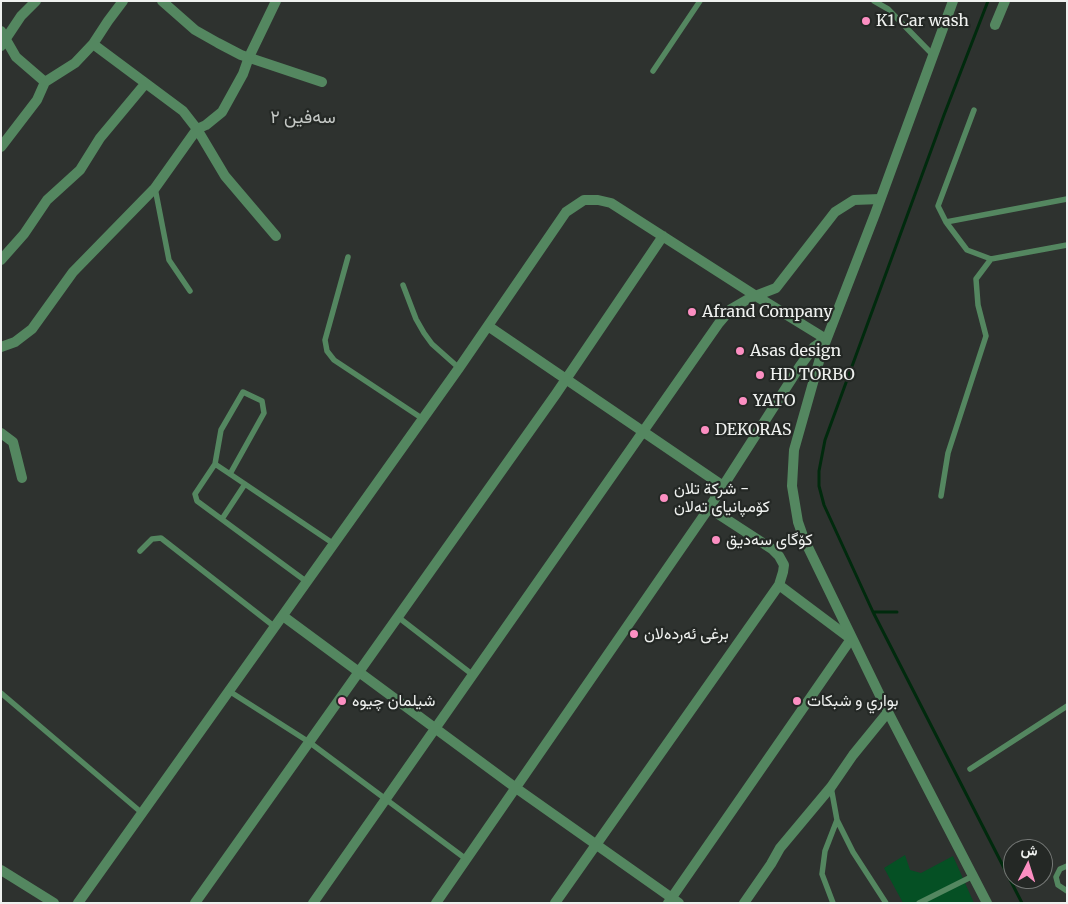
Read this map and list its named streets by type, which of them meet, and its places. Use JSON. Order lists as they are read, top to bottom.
{
  "districts": ["سەفین ٢"],
  "places": [
    "K1 Car wash",
    "Afrand Company",
    "Asas design",
    "HD TORBO",
    "YATO",
    "DEKORAS",
    "شركة تلان - کۆمپانیای تەلان",
    "کۆگای سەدیق",
    "برغی ئەردەلان",
    "شيلمان چیوه",
    "بواري و شبكات"
  ],
  "north": "top"
}
